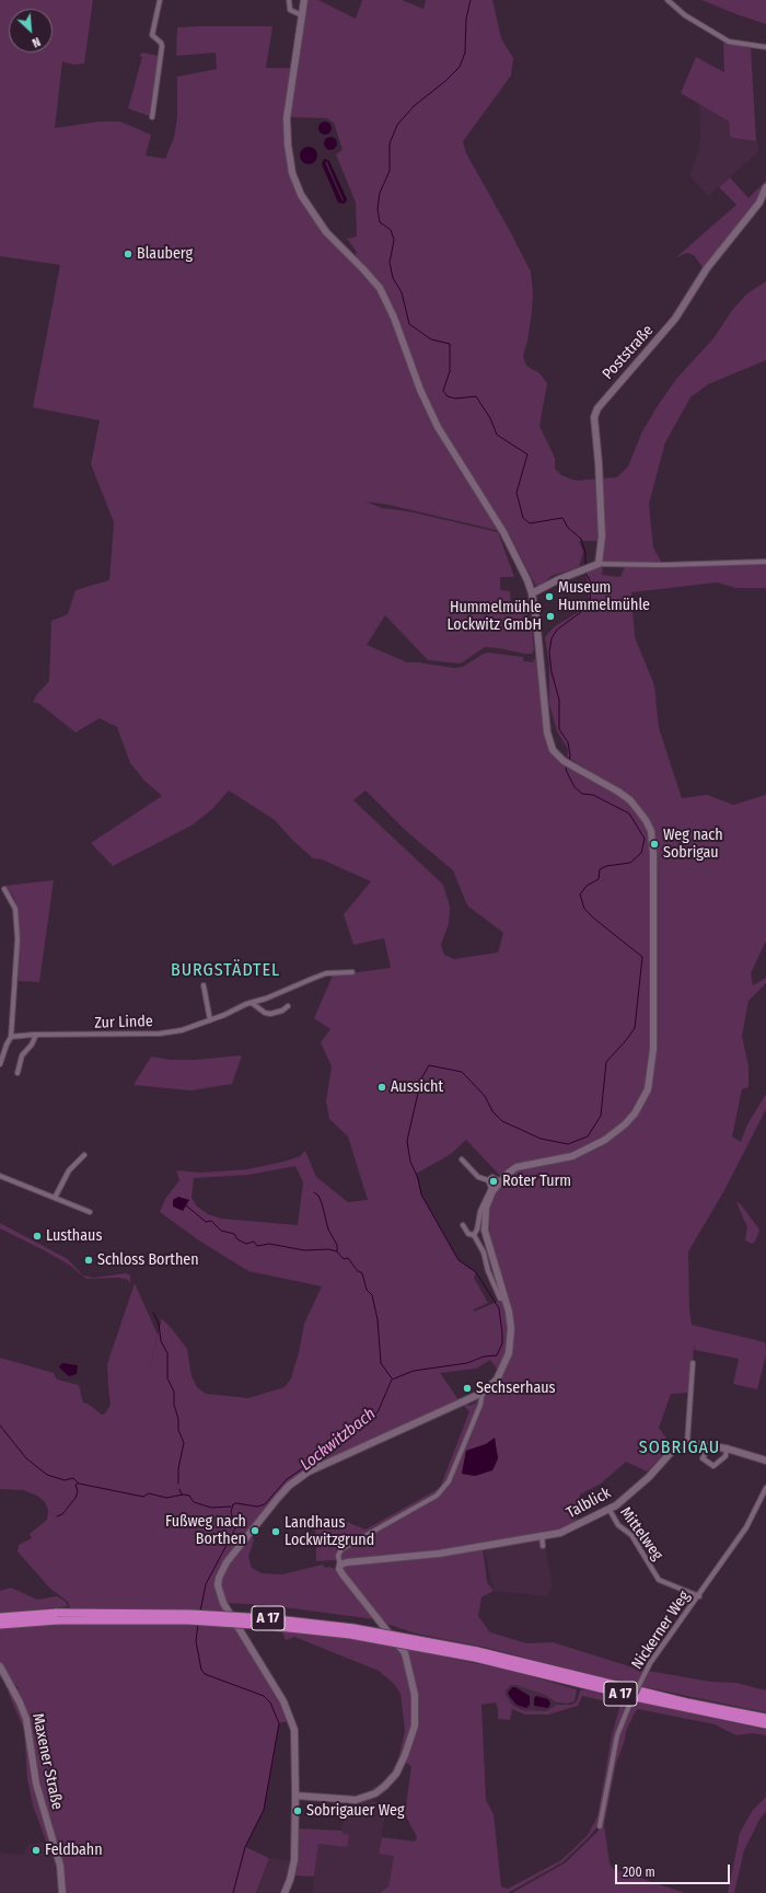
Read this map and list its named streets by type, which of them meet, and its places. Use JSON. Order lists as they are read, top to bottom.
{
  "streets": {
    "highway": ["A 17"],
    "main road": ["Poststraße", "Talblick", "Maxener Straße"],
    "street": ["Zur Linde", "Mittelweg", "Nickerner Weg"]
  },
  "crossings": [
    ["Talblick", "Mittelweg"],
    ["Mittelweg", "Nickerner Weg"]
  ],
  "districts": ["BURGSTÄDTEL", "SOBRIGAU"],
  "water": ["Lockwitzbach"],
  "places": [
    "Blauberg",
    "Museum Hummelmühle",
    "Hummelmühle Lockwitz GmbH",
    "Weg nach Sobrigau",
    "Aussicht",
    "Roter Turm",
    "Lusthaus",
    "Schloss Borthen",
    "Sechserhaus",
    "Fußweg nach Borthen",
    "Landhaus Lockwitzgrund",
    "Sobrigauer Weg",
    "Feldbahn"
  ],
  "scale_bar": "200 m",
  "north": "bottom right"
}
